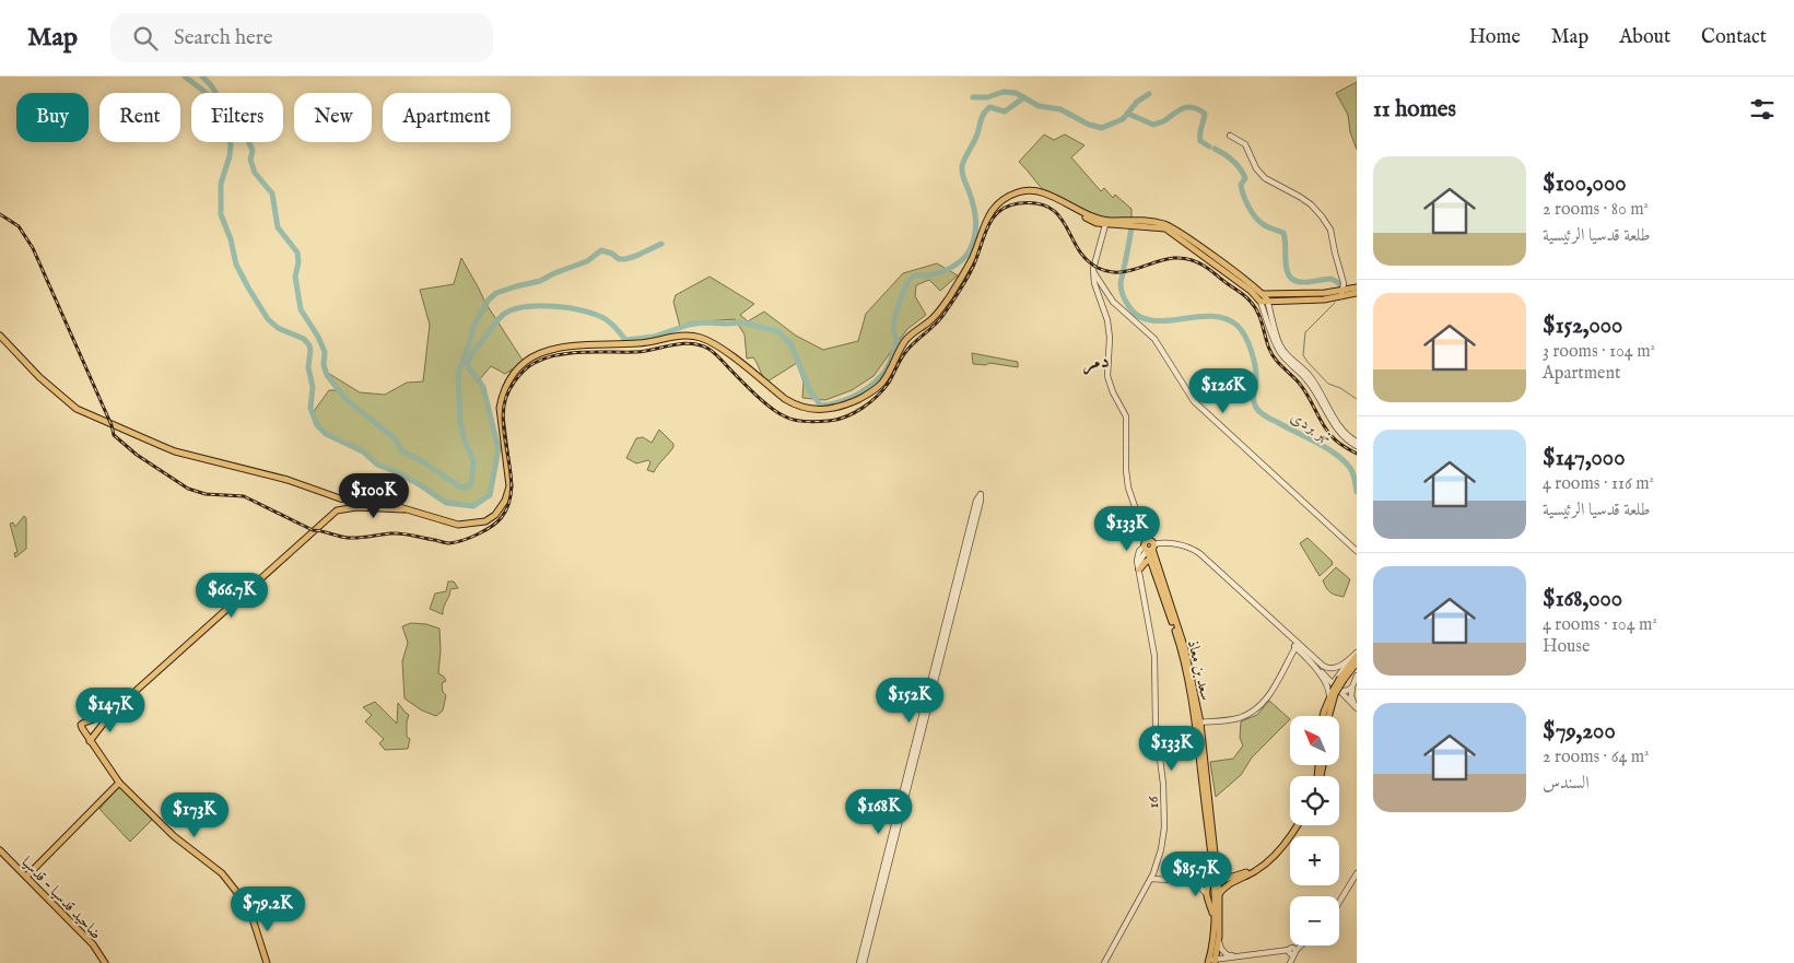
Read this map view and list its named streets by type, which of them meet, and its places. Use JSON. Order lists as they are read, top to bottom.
{
  "streets": {
    "main road": ["سعد بن معاذ", "ضاحيد قدسيا - قدسيا"],
    "street": ["16"]
  },
  "crossings": [
    ["سعد بن معاذ", "16"]
  ],
  "districts": ["دمر"],
  "water": ["نهر بردى"],
  "north": "top left",
  "page": {
    "header": "Map",
    "search": "Search here",
    "nav": [
      "Home",
      "Map",
      "About",
      "Contact"
    ],
    "heading": "11 homes",
    "chip": [
      "Buy",
      "Rent",
      "Filters",
      "New",
      "Apartment"
    ],
    "list": [
      {
        "name": "$100,000",
        "note": "2 rooms · 80 m² · طلعة قدسيا الرئيسية"
      },
      {
        "name": "$152,000",
        "note": "3 rooms · 104 m² · Apartment"
      },
      {
        "name": "$147,000",
        "note": "4 rooms · 116 m² · طلعة قدسيا الرئيسية"
      },
      {
        "name": "$168,000",
        "note": "4 rooms · 104 m² · House"
      },
      {
        "name": "$79,200",
        "note": "2 rooms · 64 m² · السندس"
      }
    ],
    "price": [
      "$126K",
      "$100K",
      "$133K",
      "$66.7K",
      "$152K",
      "$147K",
      "$133K",
      "$168K",
      "$173K",
      "$85.7K",
      "$79.2K"
    ],
    "map_buttons": ["+", "−"]
  }
}
